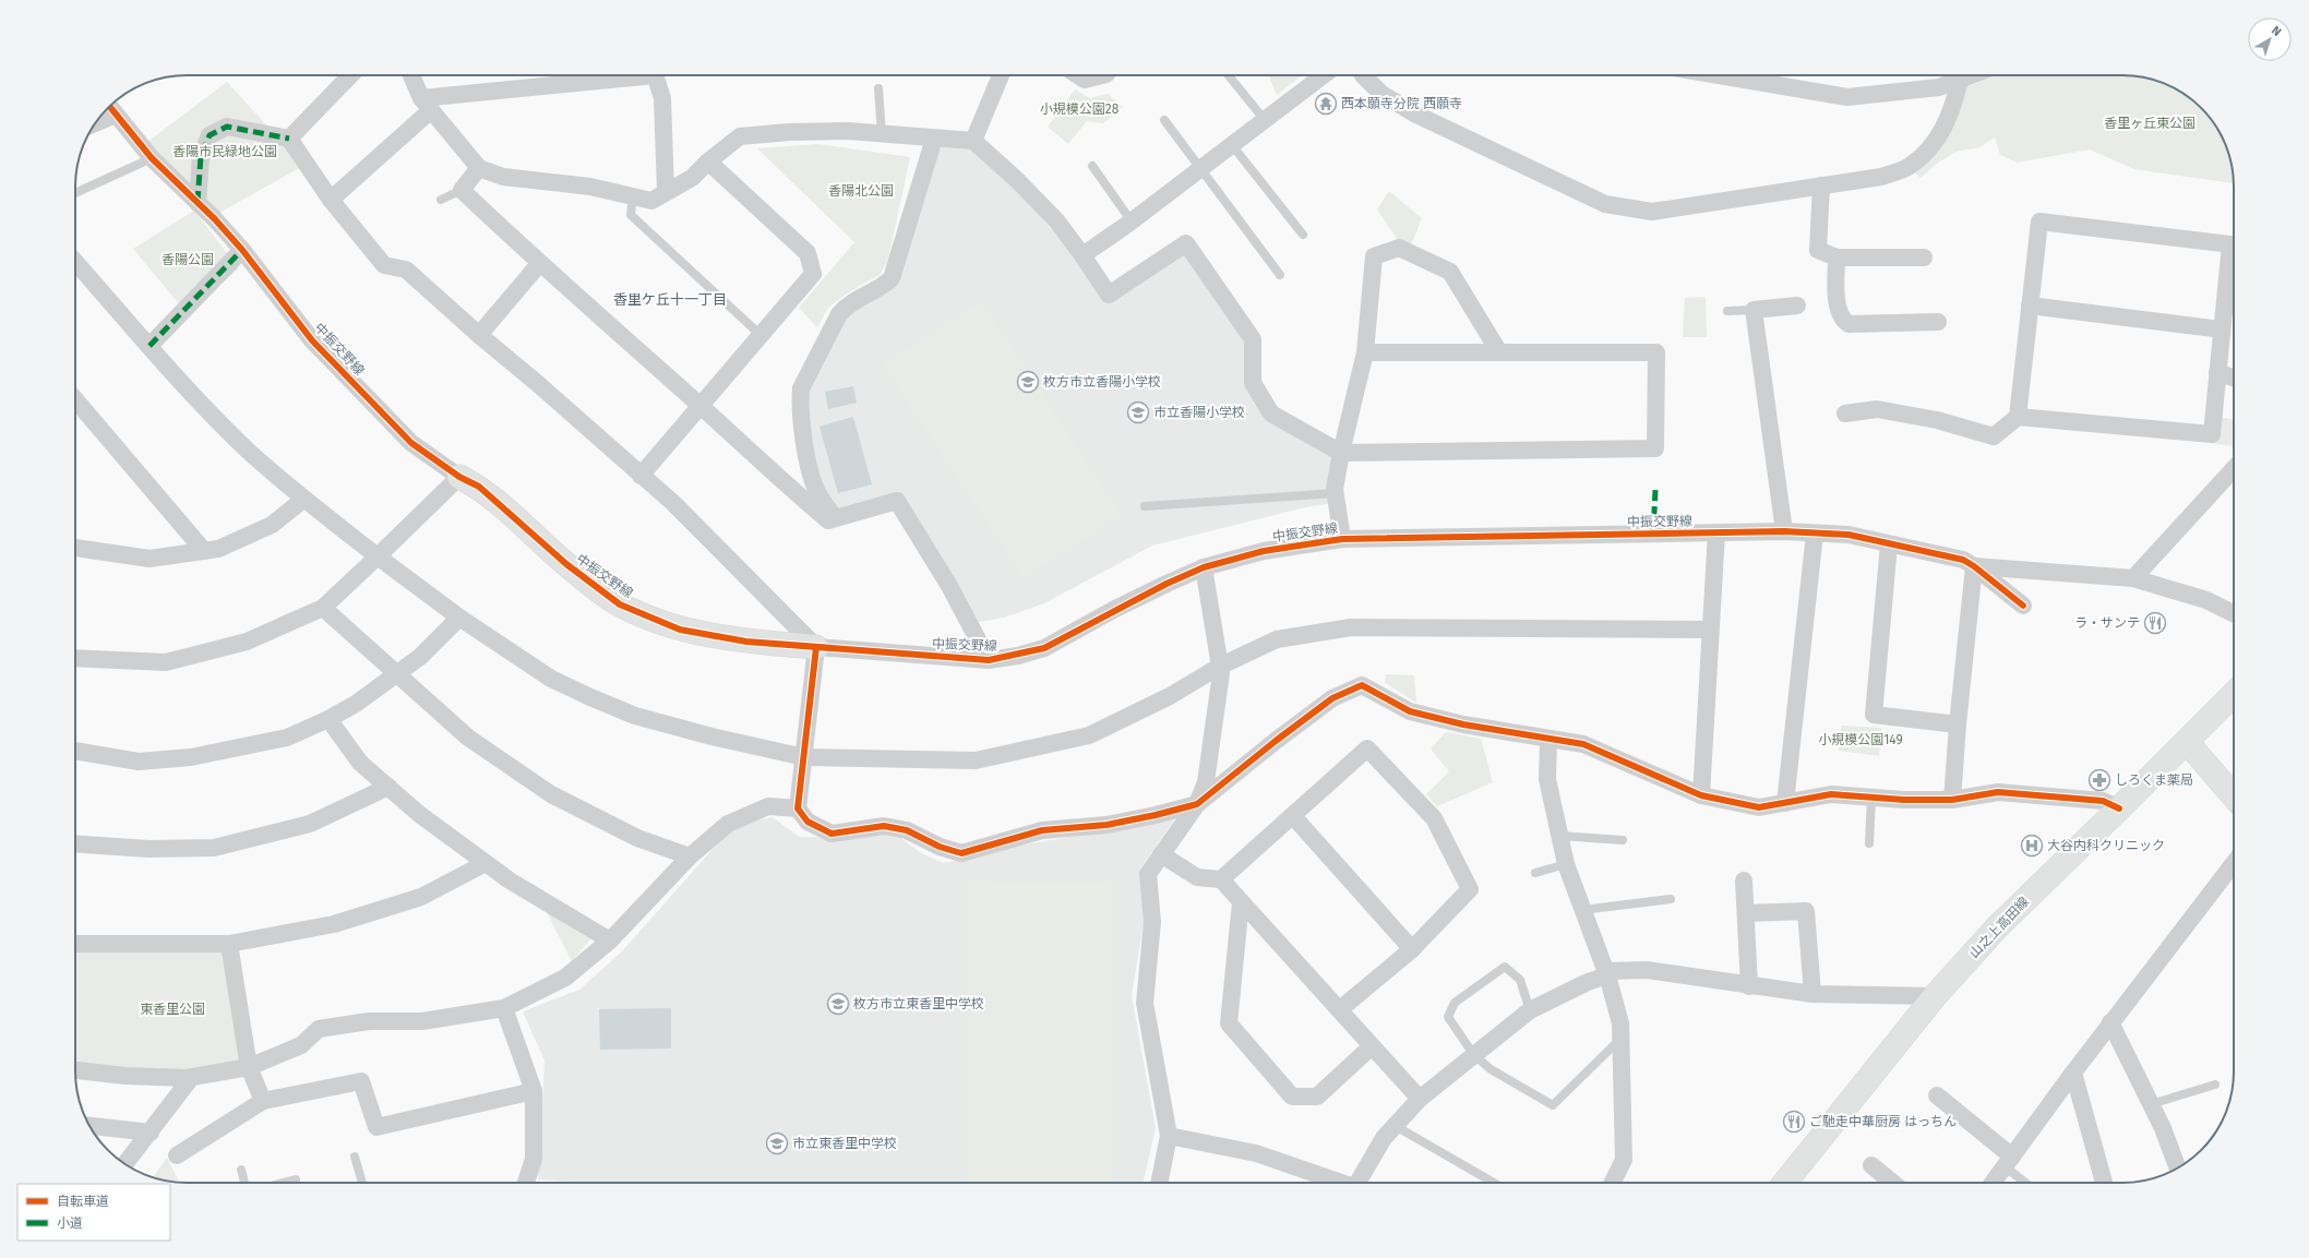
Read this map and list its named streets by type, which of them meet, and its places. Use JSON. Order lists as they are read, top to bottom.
{
  "streets": {
    "street": ["中振交野線", "山之上高田線"]
  },
  "districts": ["香里ケ丘十一丁目"],
  "parks": [
    "小規模公園28",
    "香里ヶ丘東公園",
    "香陽市民緑地公園",
    "香陽北公園",
    "香陽公園",
    "小規模公園149",
    "東香里公園"
  ],
  "places": {
    "temple": ["西本願寺分院 西願寺"],
    "school or university": [
      "枚方市立香陽小学校",
      "市立香陽小学校",
      "枚方市立東香里中学校",
      "市立東香里中学校"
    ],
    "restaurant": ["ラ・サンテ", "ご馳走中華厨房 はっちん"],
    "pharmacy": ["しろくま薬局"],
    "hospital": ["大谷内科クリニック"]
  },
  "legend": ["自転車道", "小道"],
  "north": "top right"
}
